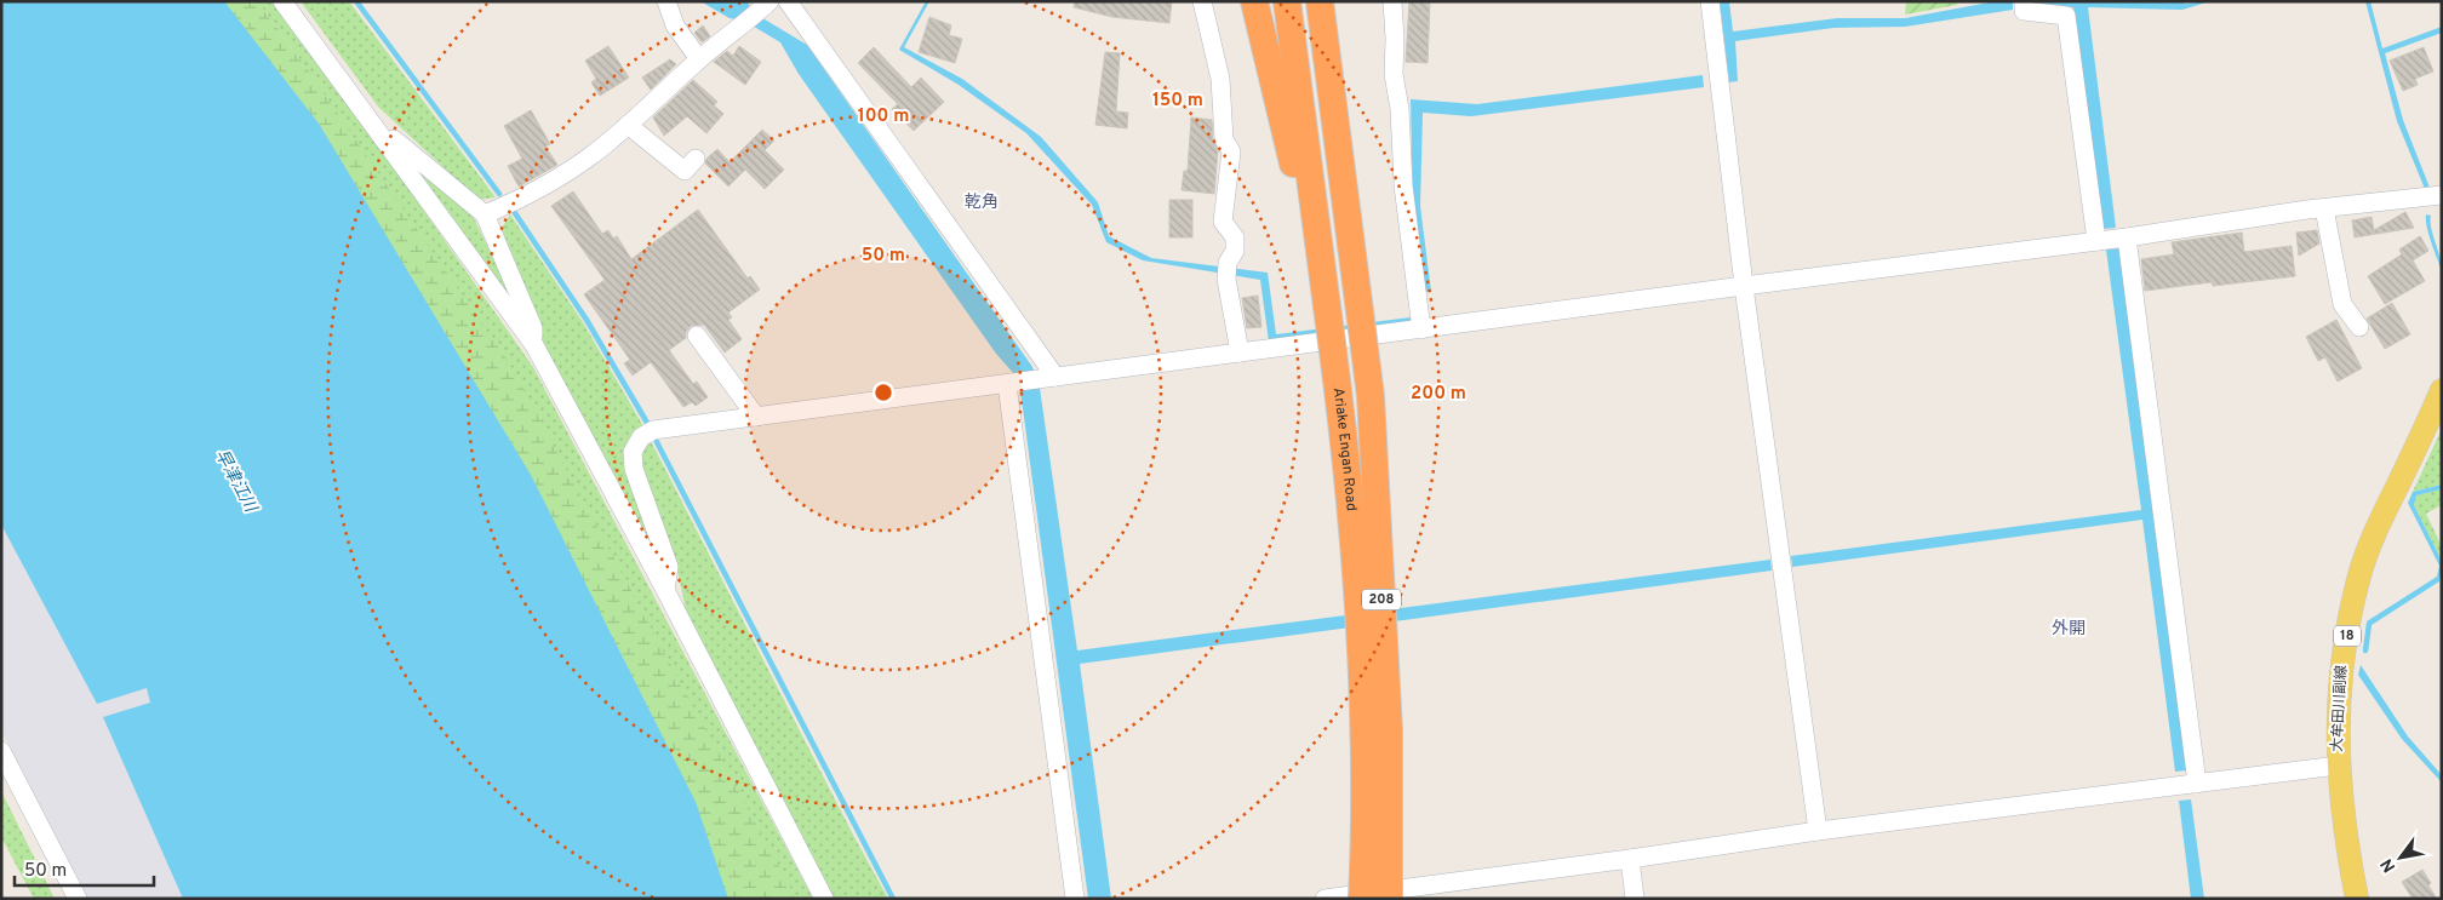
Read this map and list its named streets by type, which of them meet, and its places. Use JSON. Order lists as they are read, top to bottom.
{
  "streets": {
    "highway": ["Ariake Engan Road", "208"],
    "main road": ["18", "大牟田川副線"]
  },
  "districts": ["乾角", "外開"],
  "water": ["早津江川"],
  "scale_bar": "50 m",
  "north": "bottom left",
  "rings": [
    "150 m",
    "100 m",
    "50 m",
    "200 m"
  ]
}
